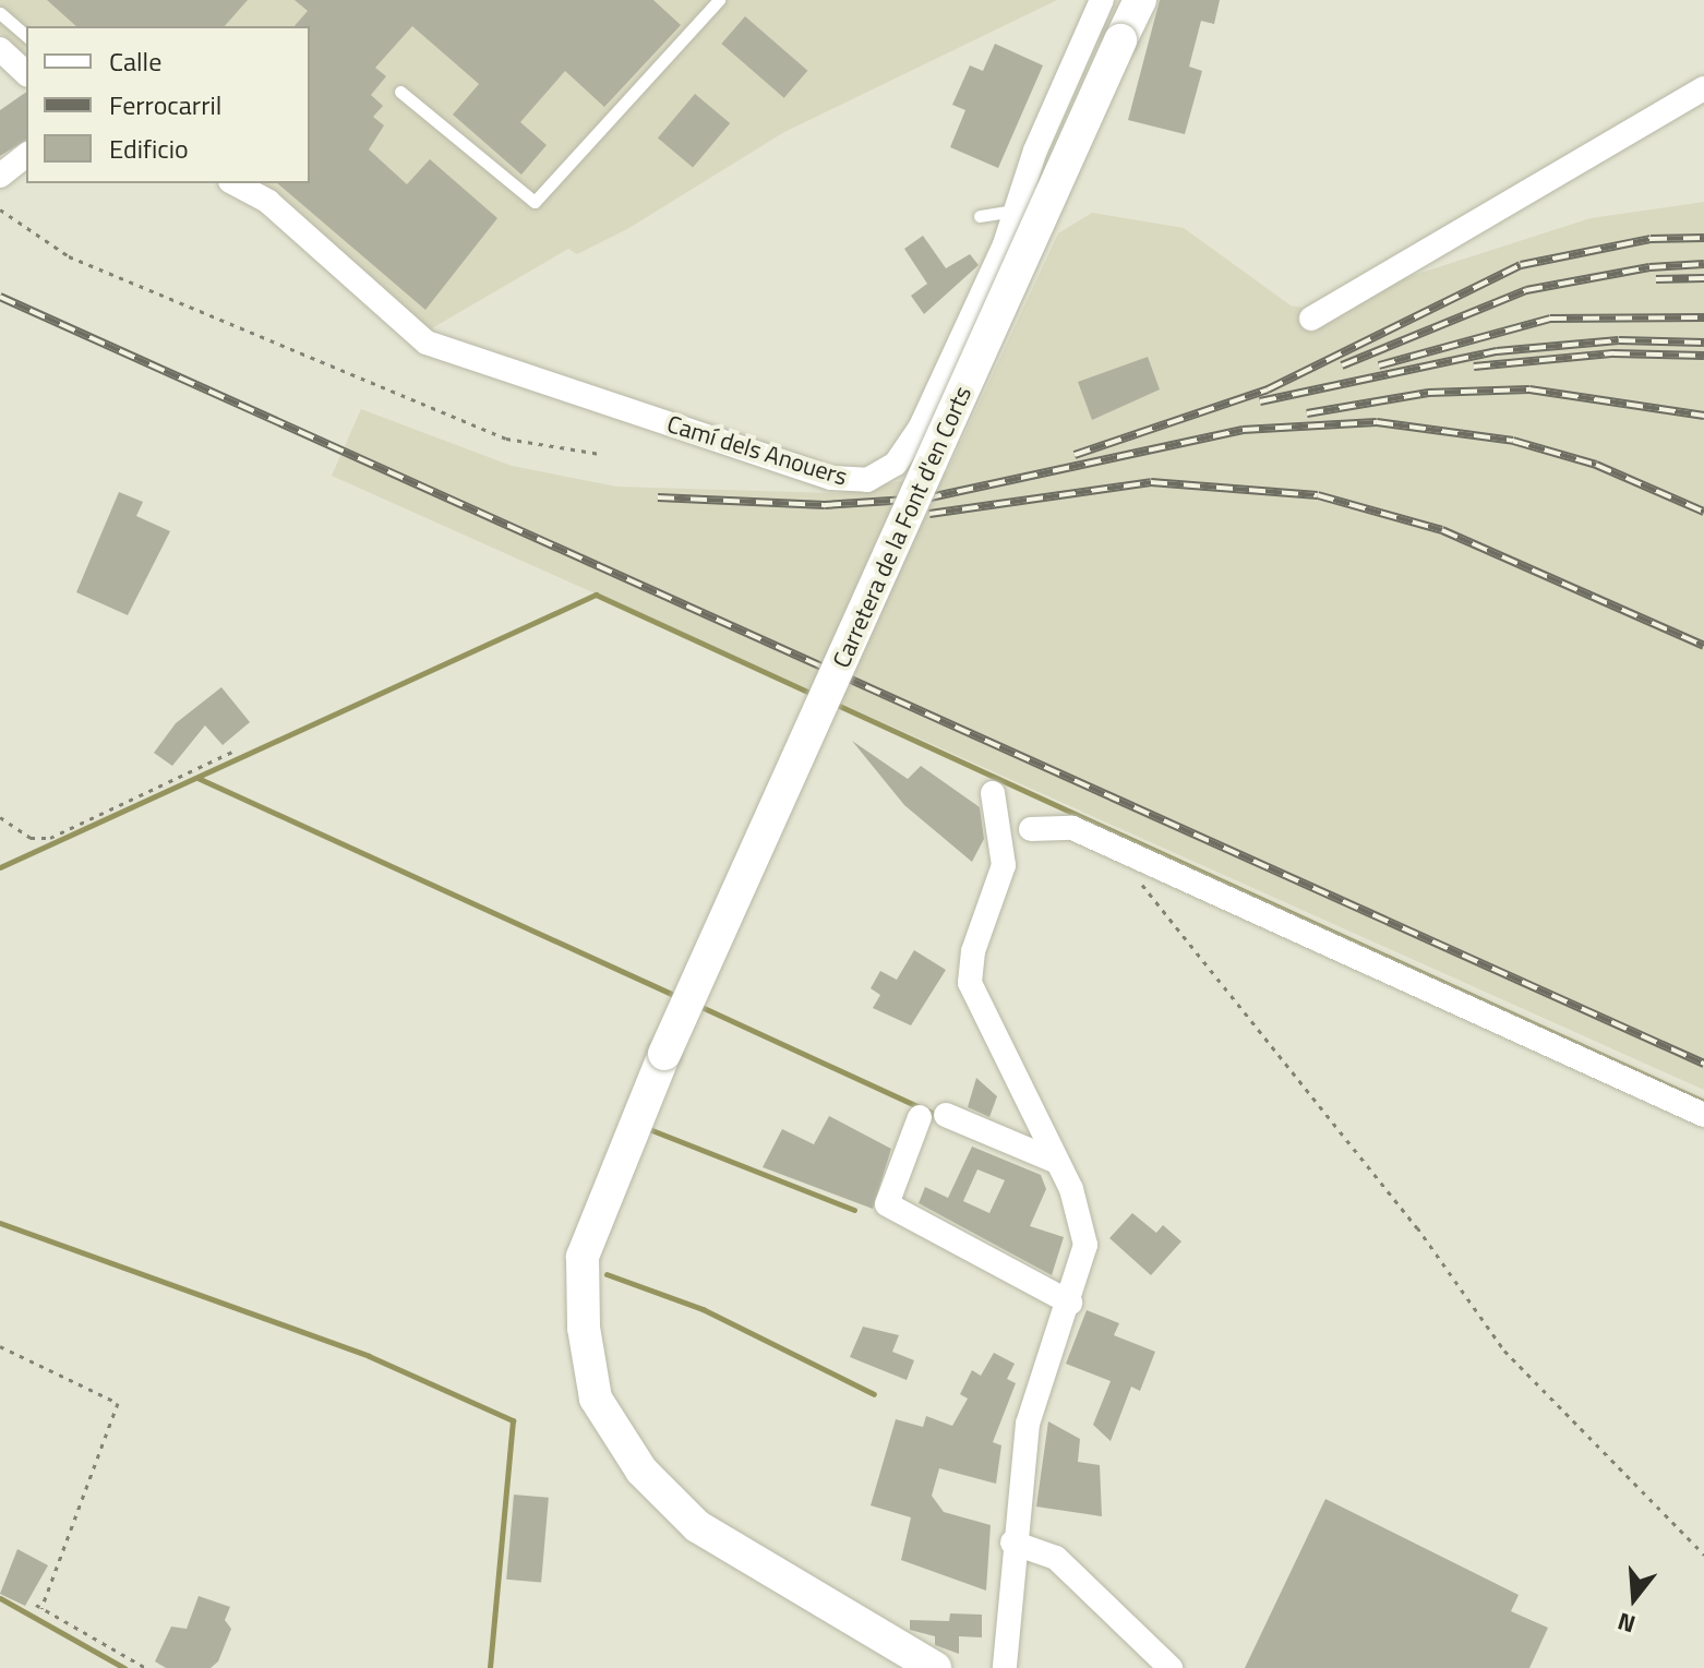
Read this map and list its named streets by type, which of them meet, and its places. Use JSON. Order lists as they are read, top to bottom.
{
  "streets": {
    "street": ["Camí dels Anouers", "Carretera de la Font d'en Corts"]
  },
  "legend": ["Calle", "Ferrocarril", "Edificio"],
  "north": "bottom"
}
